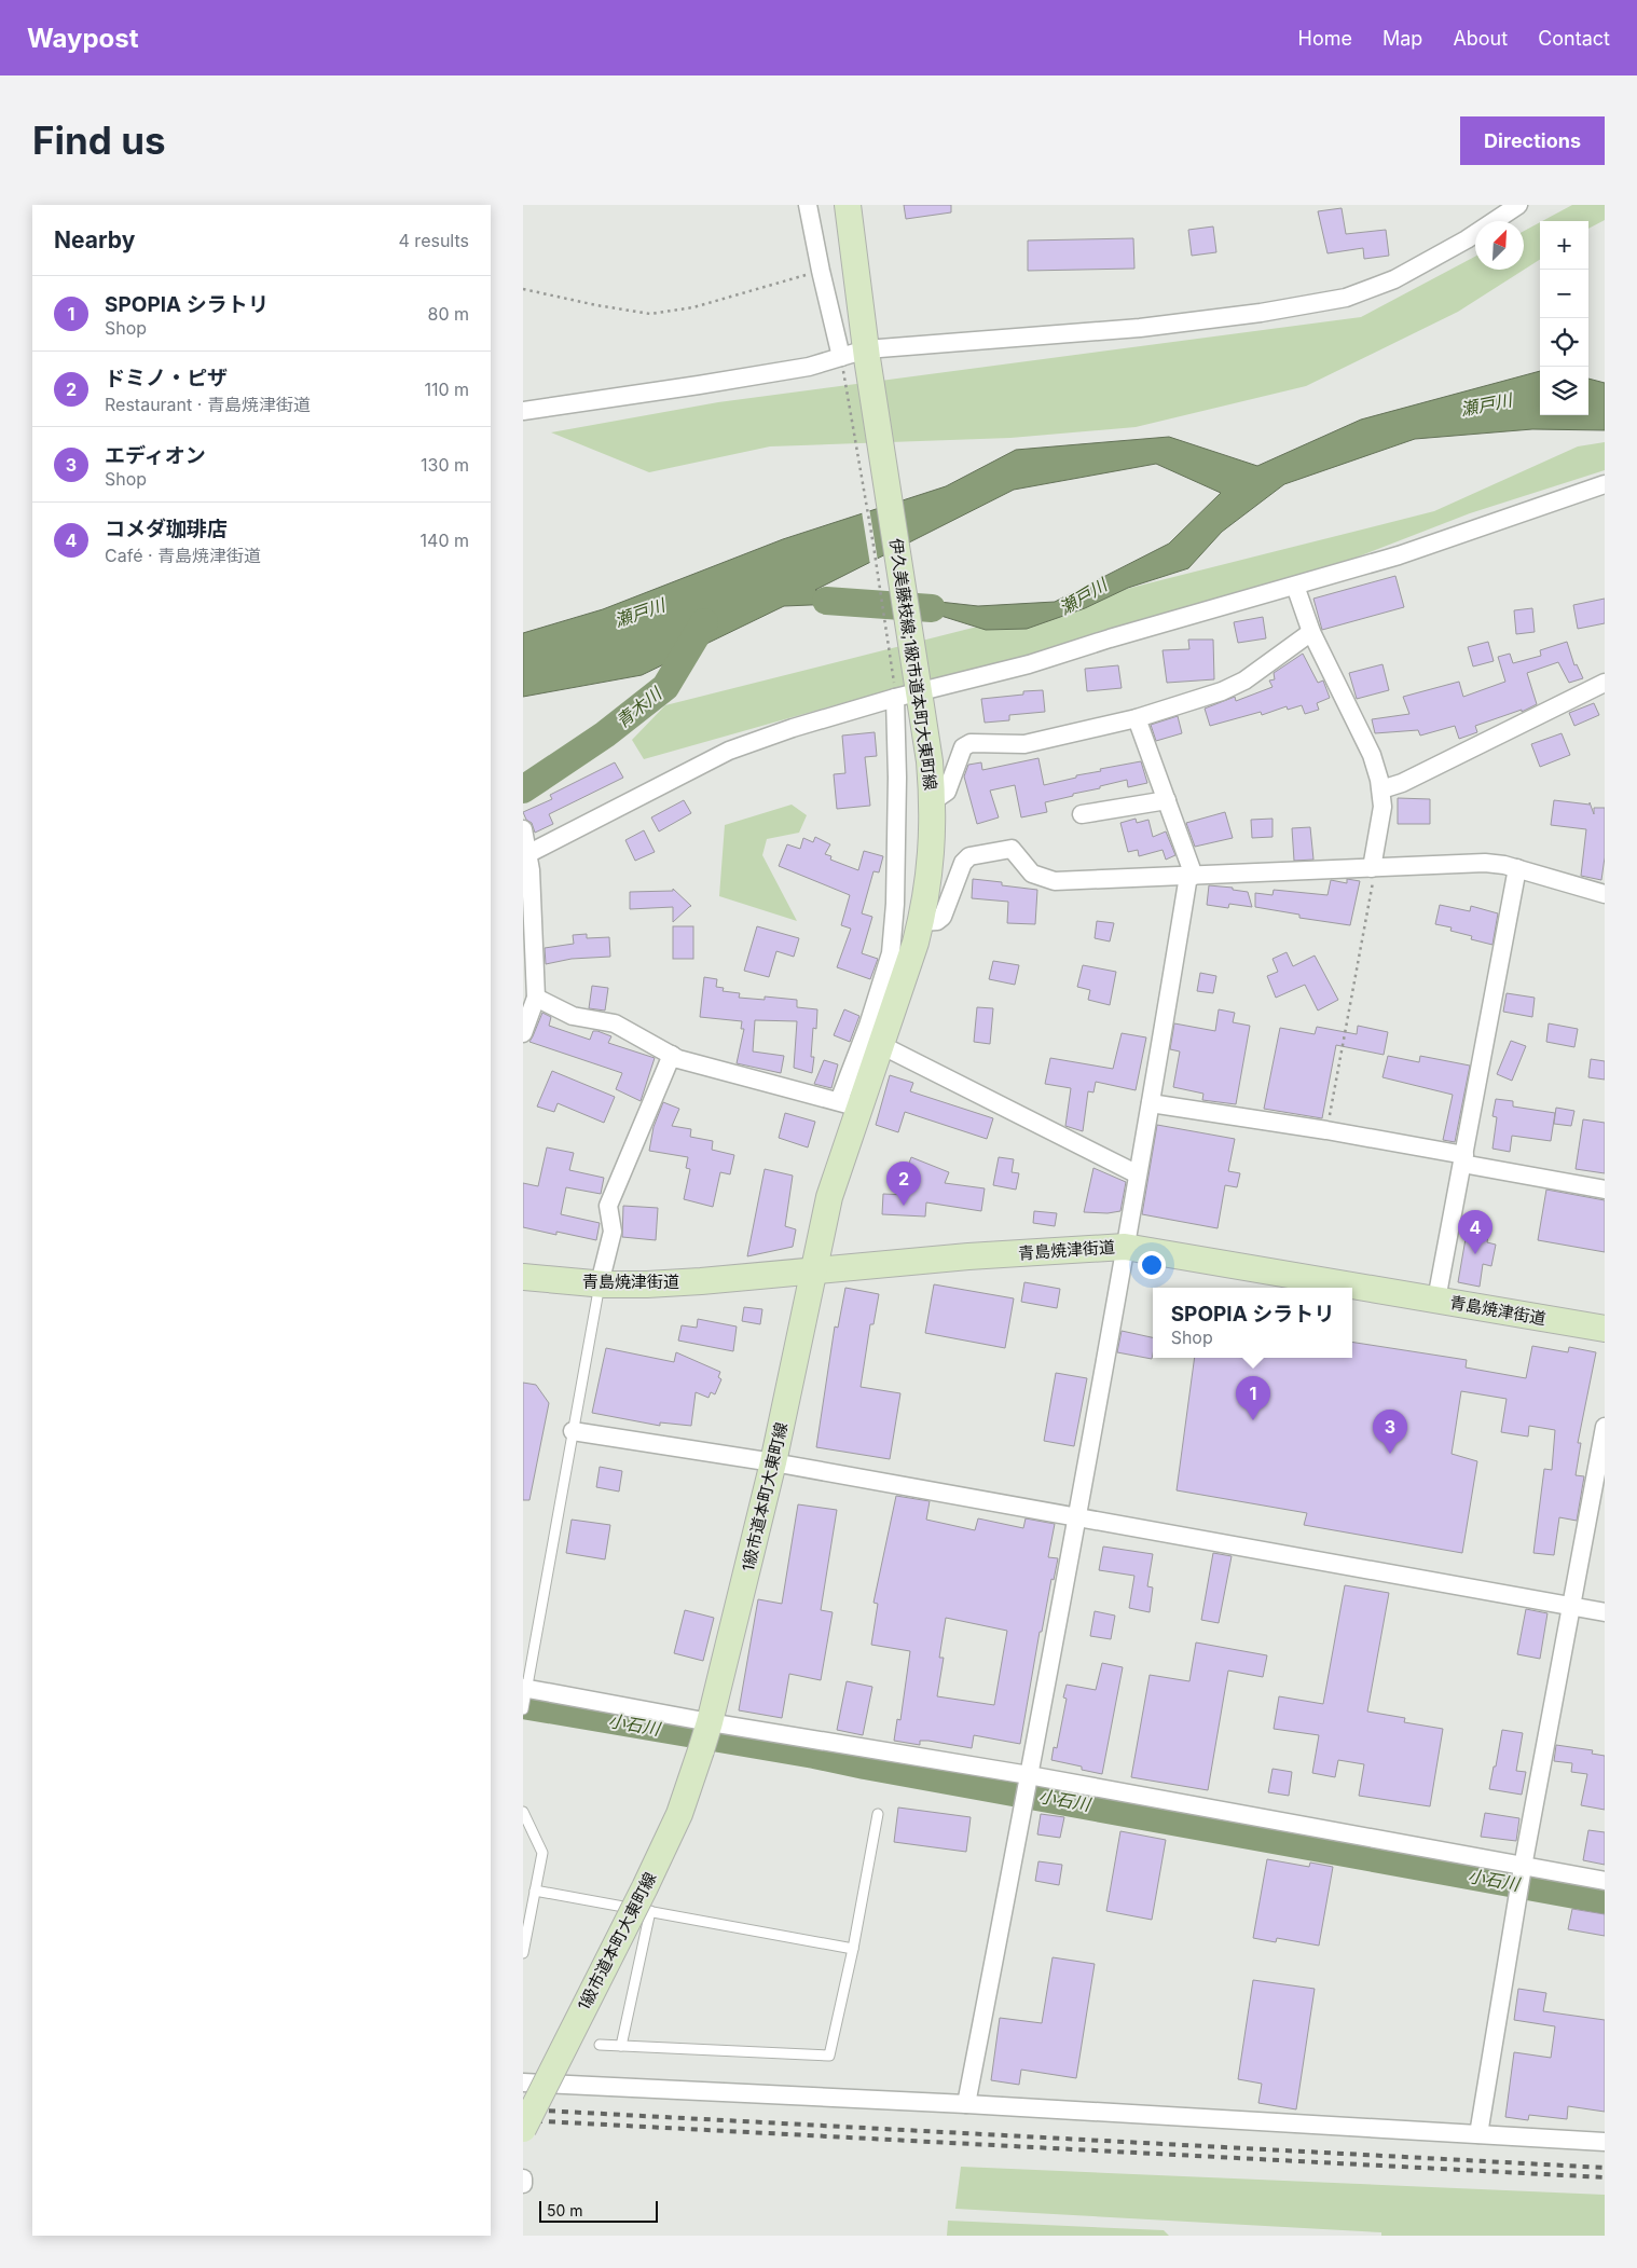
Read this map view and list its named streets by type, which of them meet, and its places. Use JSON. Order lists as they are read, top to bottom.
{
  "streets": {
    "main road": ["伊久美藤枝線;1級市道本町大東町線", "青島焼津街道", "1級市道本町大東町線"]
  },
  "crossings": [
    ["伊久美藤枝線;1級市道本町大東町線", "青島焼津街道"],
    ["伊久美藤枝線;1級市道本町大東町線", "1級市道本町大東町線"],
    ["青島焼津街道", "1級市道本町大東町線"]
  ],
  "water": ["瀬戸川", "青木川", "小石川"],
  "scale_bar": "50 m",
  "north": "top right",
  "page": {
    "header": "Waypost",
    "nav": [
      "Home",
      "Map",
      "About",
      "Contact"
    ],
    "buttons": "Directions",
    "title": "Find us",
    "heading": ["Nearby", "4 results"],
    "map_buttons": ["+", "−"],
    "list": [
      {
        "mark": "1",
        "name": "SPOPIA シラトリ",
        "note": "Shop",
        "value": "80 m"
      },
      {
        "mark": "2",
        "name": "ドミノ・ピザ",
        "note": "Restaurant · 青島焼津街道",
        "value": "110 m"
      },
      {
        "mark": "3",
        "name": "エディオン",
        "note": "Shop",
        "value": "130 m"
      },
      {
        "mark": "4",
        "name": "コメダ珈琲店",
        "note": "Café · 青島焼津街道",
        "value": "140 m"
      }
    ],
    "pins": [
      "2",
      "4",
      "1",
      "3"
    ],
    "popup": ["SPOPIA シラトリ", "Shop"],
    "scale": "50 m"
  }
}
